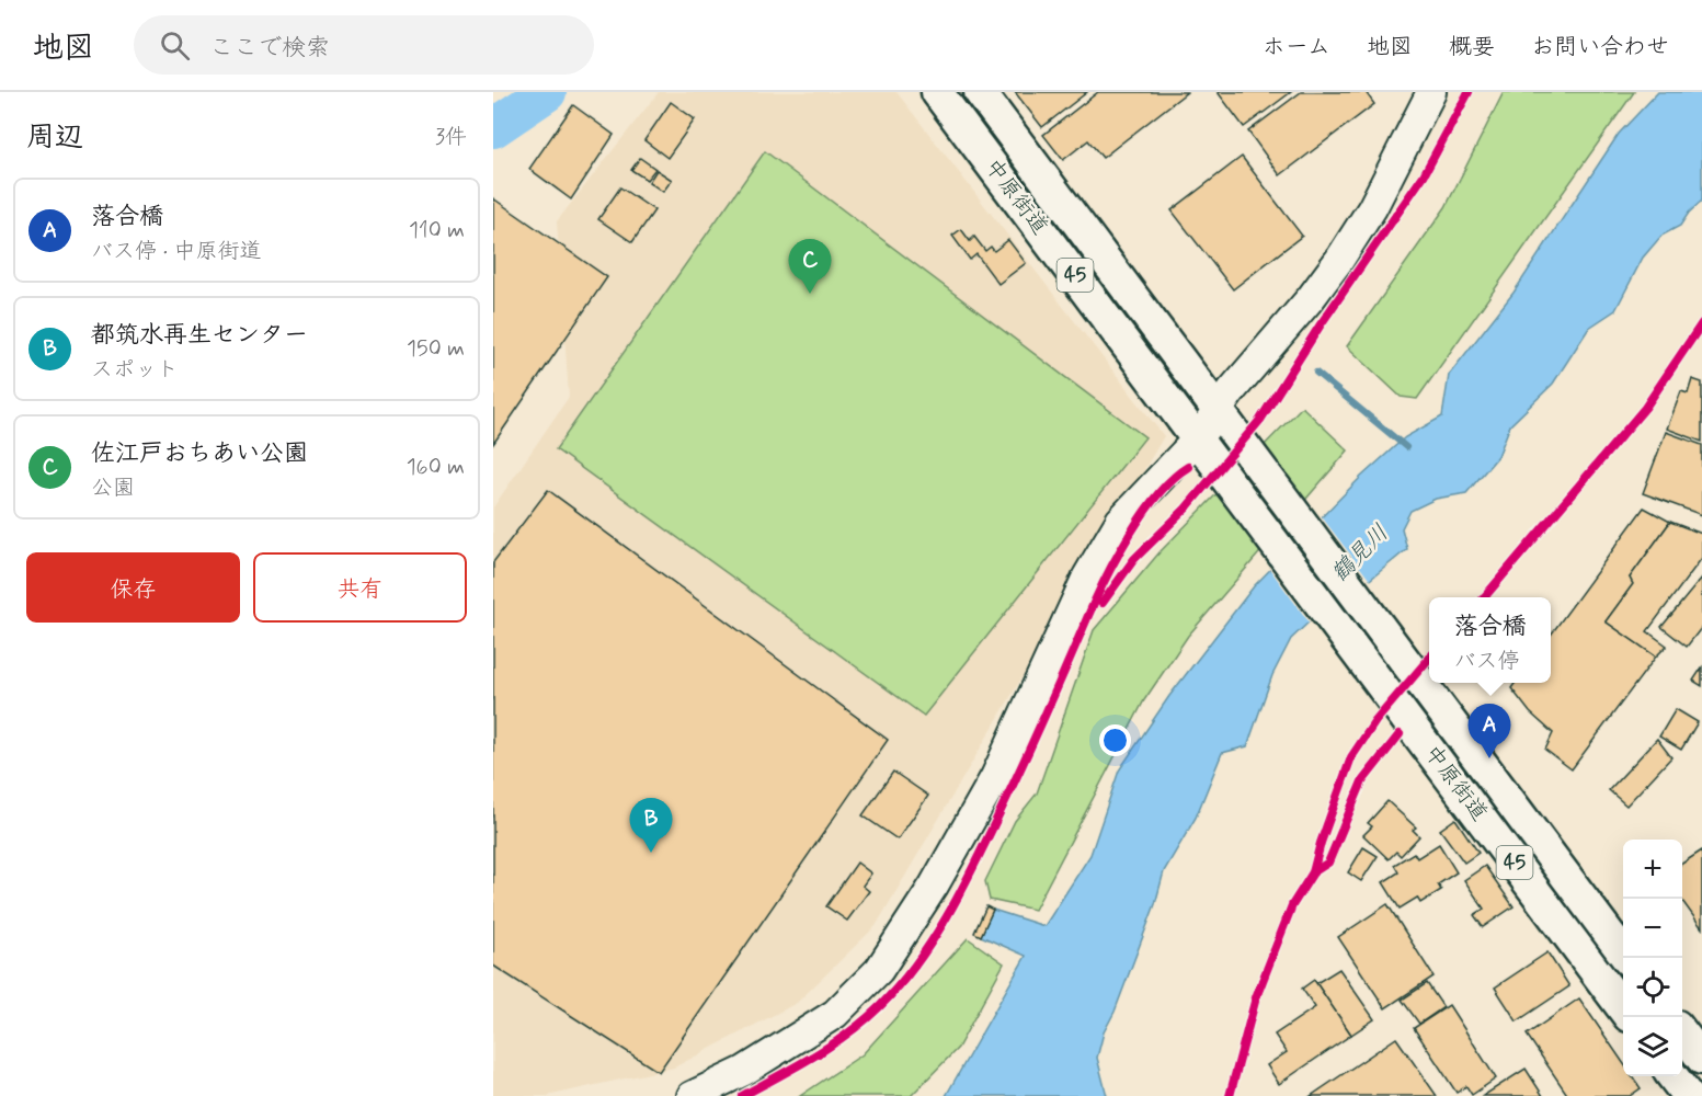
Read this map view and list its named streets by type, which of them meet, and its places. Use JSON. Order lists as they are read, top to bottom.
{
  "streets": {
    "main road": ["中原街道", "45"]
  },
  "water": ["鶴見川"],
  "page": {
    "header": "地図",
    "search": "ここで検索",
    "nav": [
      "ホーム",
      "地図",
      "概要",
      "お問い合わせ"
    ],
    "heading": ["周辺", "3件"],
    "list": [
      {
        "mark": "A",
        "name": "落合橋",
        "note": "バス停 · 中原街道",
        "value": "110 m"
      },
      {
        "mark": "B",
        "name": "都筑水再生センター",
        "note": "スポット",
        "value": "150 m"
      },
      {
        "mark": "C",
        "name": "佐江戸おちあい公園",
        "note": "公園",
        "value": "160 m"
      }
    ],
    "pins": ["C", "A", "B"],
    "buttons": ["保存", "共有"],
    "popup": ["落合橋", "バス停"],
    "map_buttons": ["+", "−"]
  }
}
